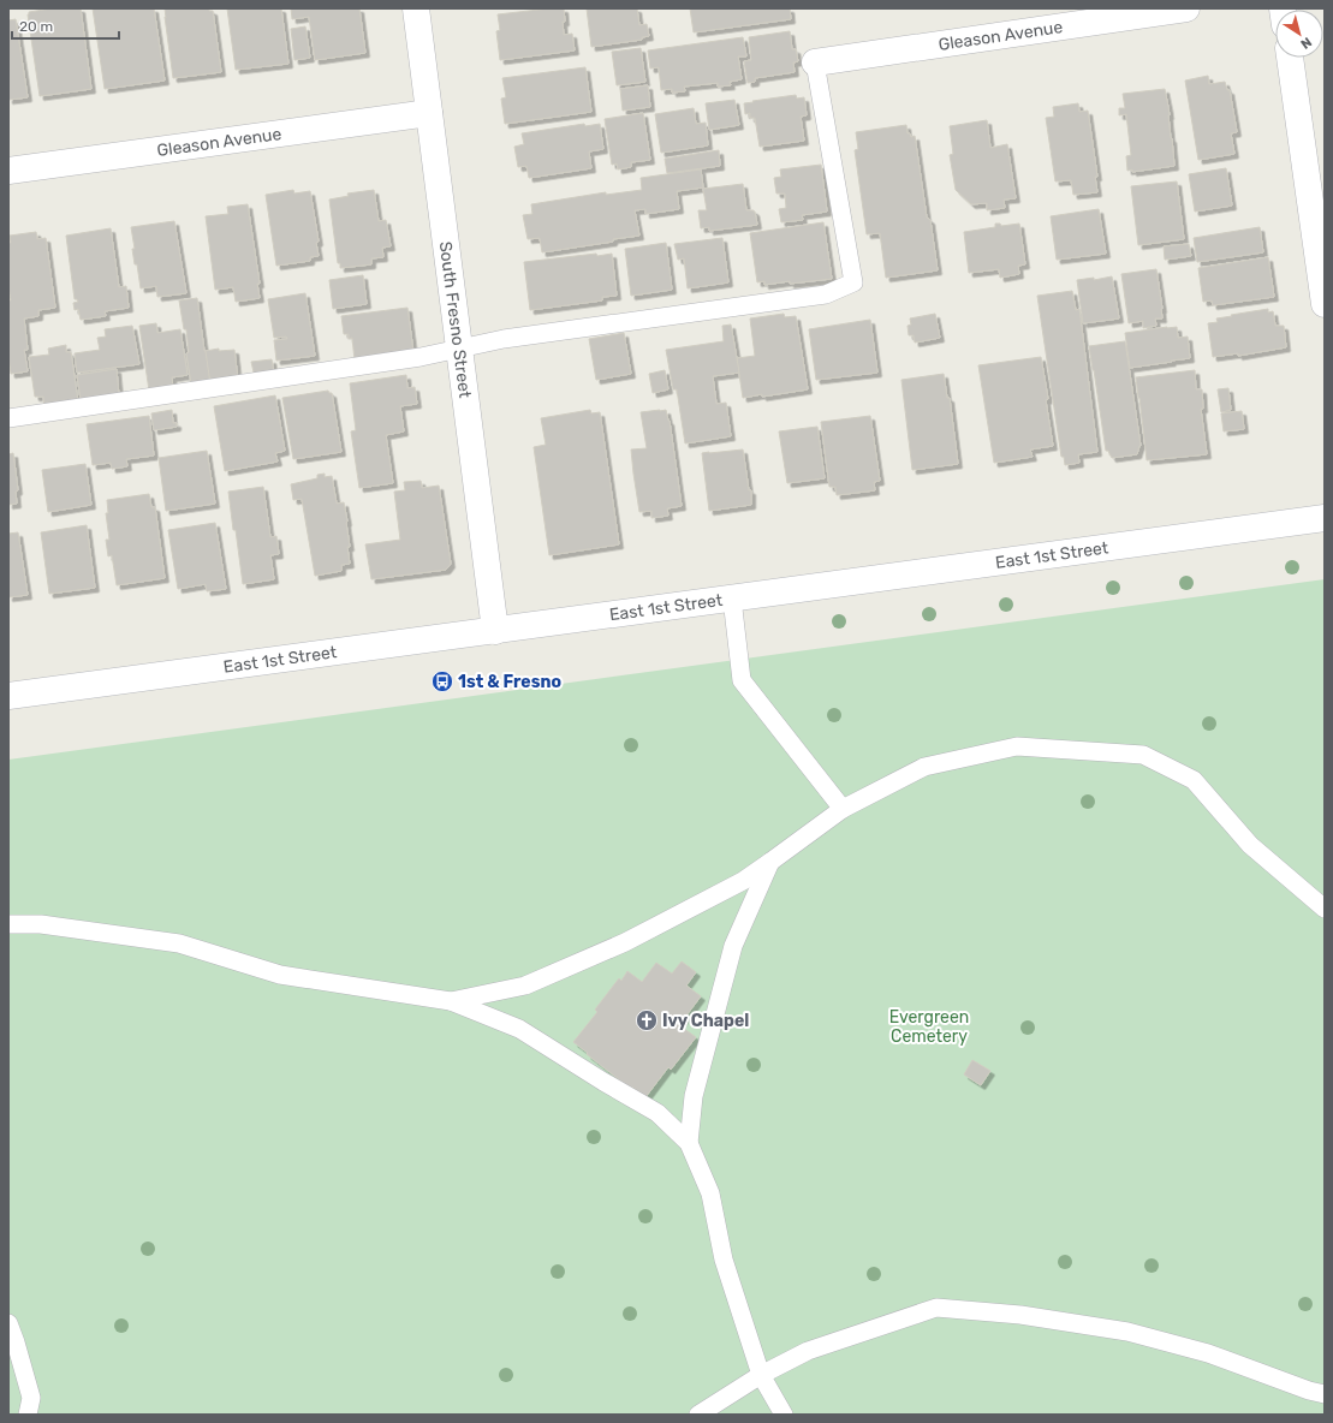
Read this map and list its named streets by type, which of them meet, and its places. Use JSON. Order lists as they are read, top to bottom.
{
  "streets": {
    "street": ["Gleason Avenue", "South Fresno Street", "East 1st Street"]
  },
  "crossings": [
    ["Gleason Avenue", "South Fresno Street"],
    ["South Fresno Street", "East 1st Street"]
  ],
  "parks": ["Evergreen Cemetery"],
  "places": {
    "bus stop": ["1st & Fresno"],
    "church": ["Ivy Chapel"]
  },
  "scale_bar": "20 m",
  "north": "bottom right"
}
